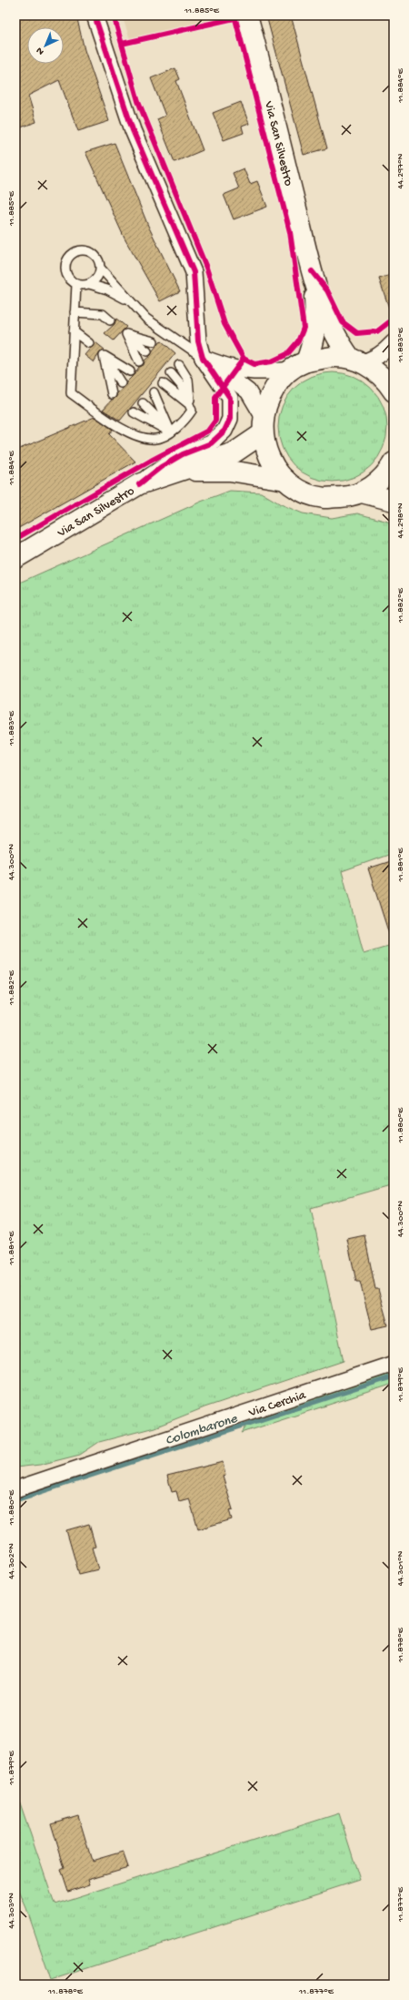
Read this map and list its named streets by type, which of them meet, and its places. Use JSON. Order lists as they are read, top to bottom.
{
  "streets": {
    "main road": ["Via San Silvestro"],
    "street": ["Via Cerchia"]
  },
  "water": ["Colombarone"],
  "north": "bottom left",
  "coordinates": [
    "11.885°E",
    "11.884°E",
    "44.297°N",
    "11.883°E",
    "44.298°N",
    "11.882°E",
    "44.300°N",
    "11.881°E",
    "11.880°E",
    "11.879°E",
    "44.302°N",
    "44.301°N",
    "11.878°E",
    "11.877°E",
    "44.303°N"
  ]
}
